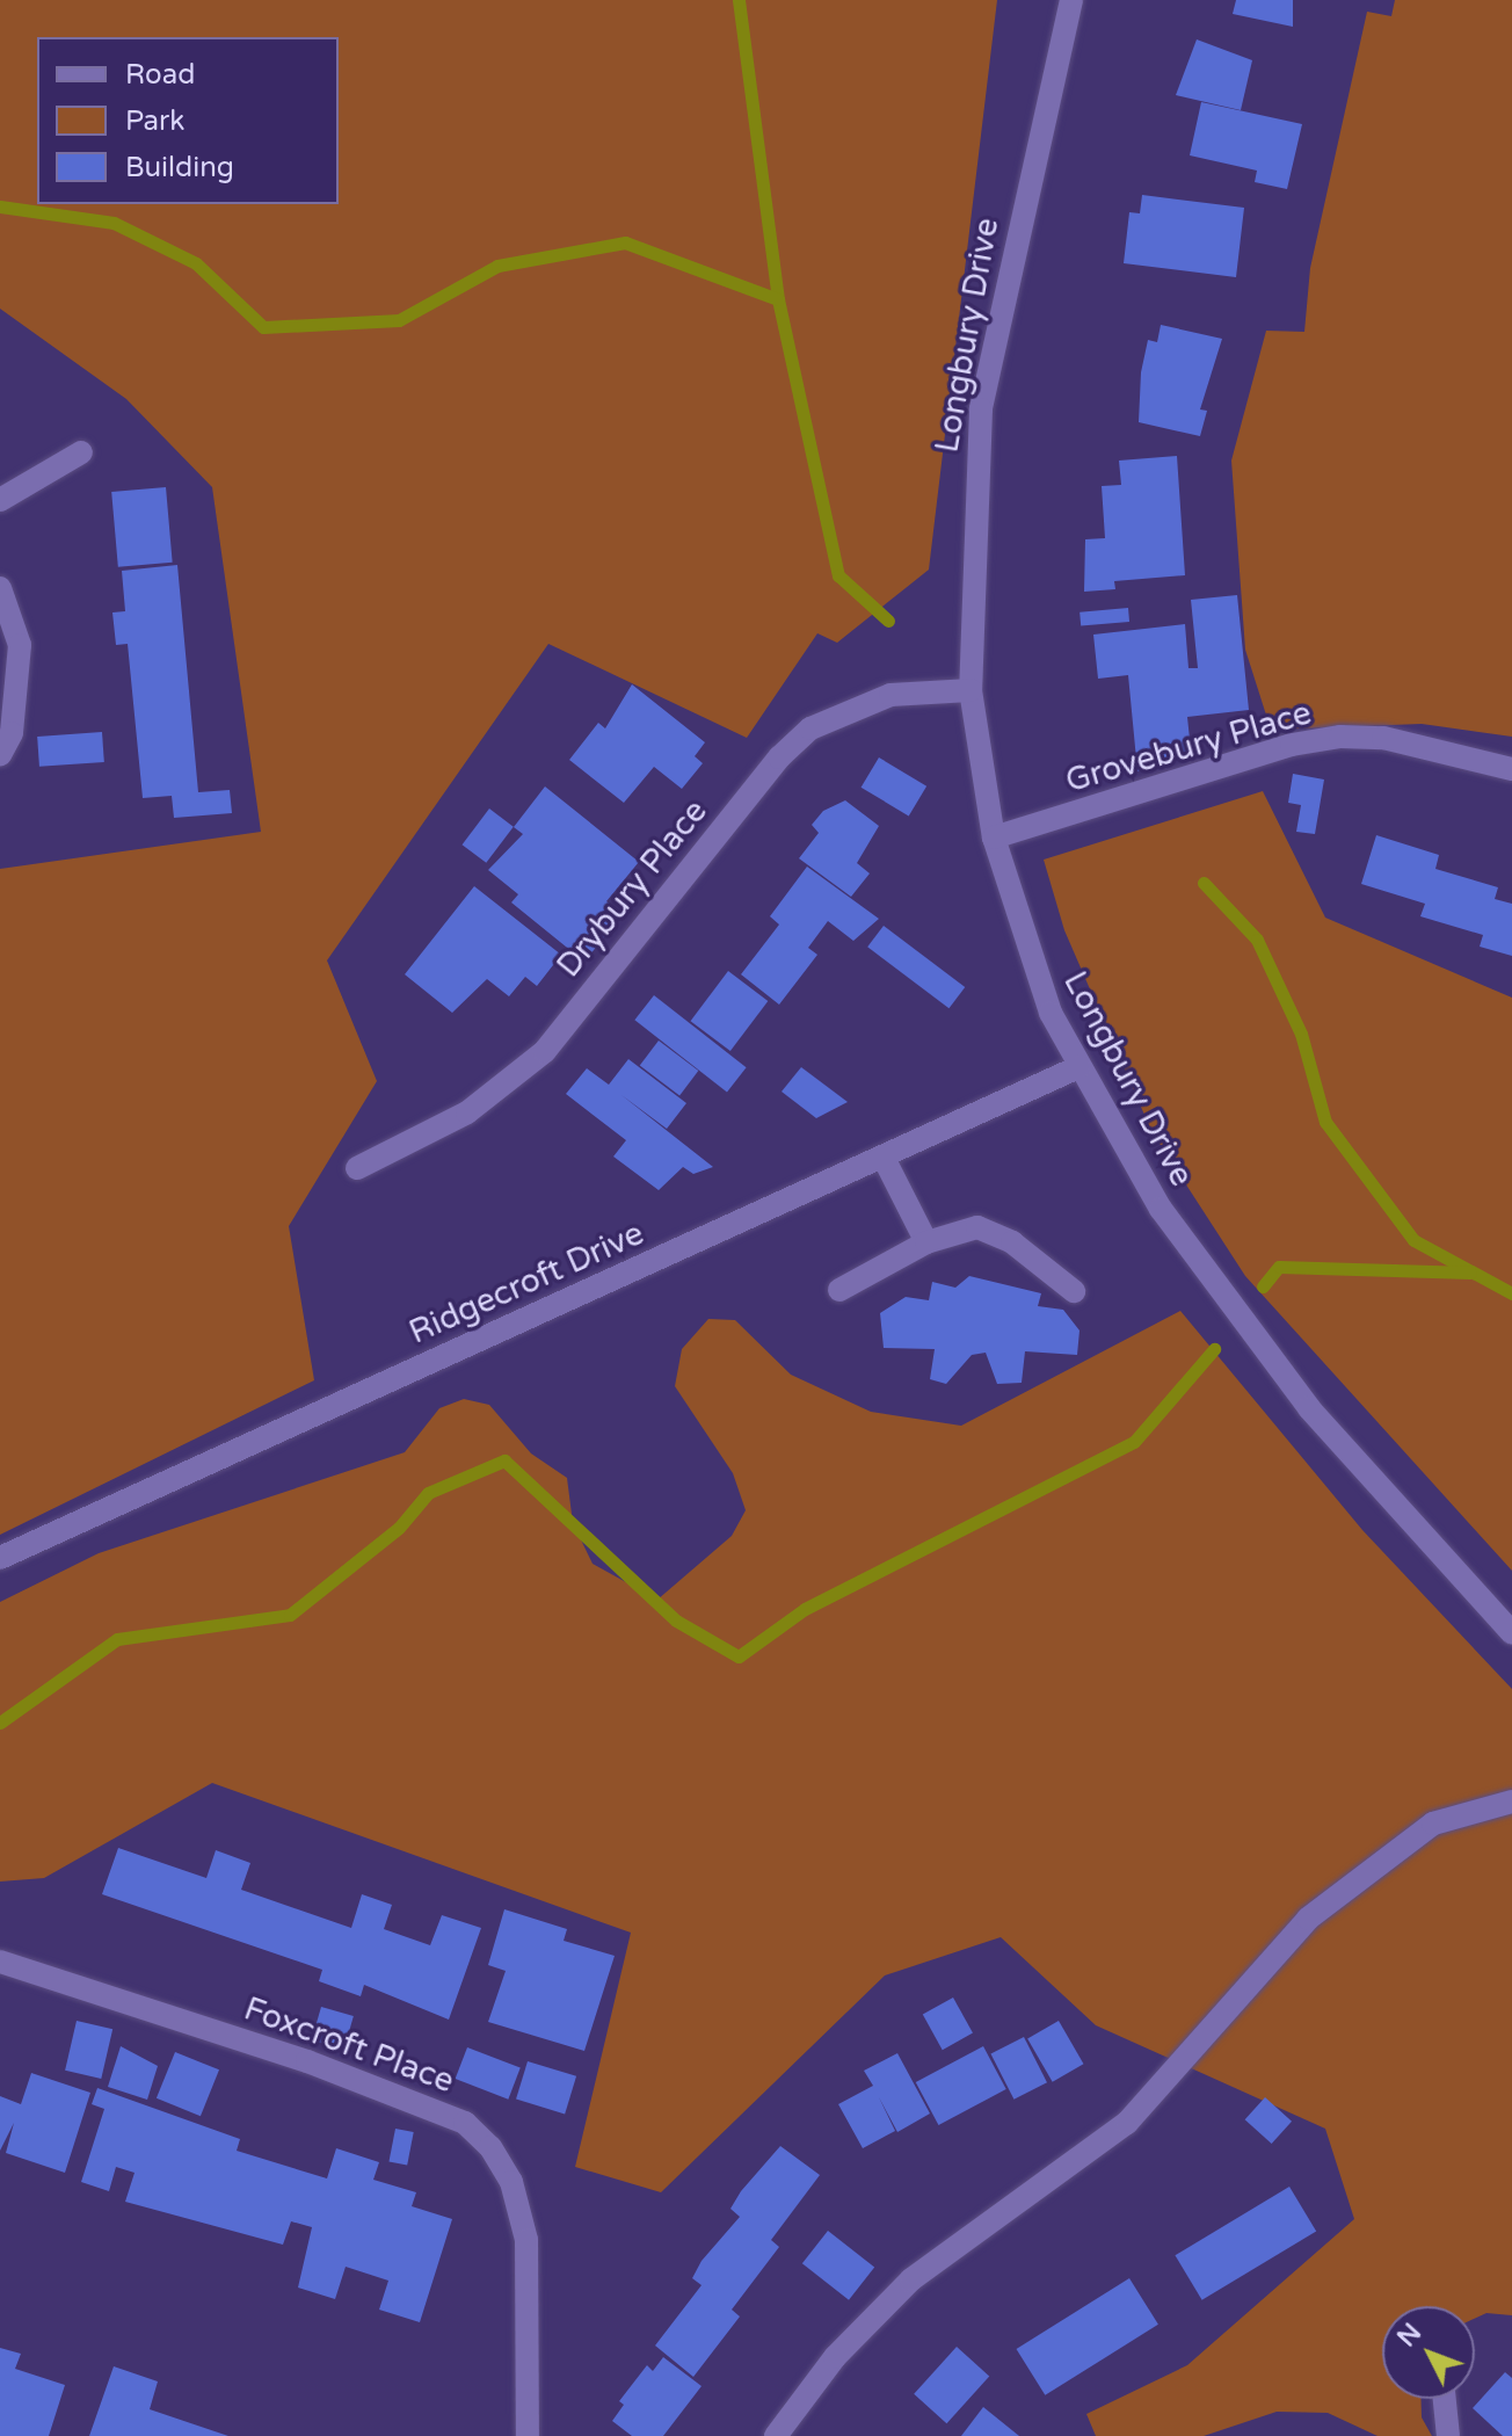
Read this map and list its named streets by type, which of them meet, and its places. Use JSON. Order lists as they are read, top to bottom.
{
  "streets": {
    "street": [
      "Longbury Drive",
      "Grovebury Place",
      "Drybury Place",
      "Ridgecroft Drive",
      "Foxcroft Place"
    ]
  },
  "crossings": [
    ["Longbury Drive", "Grovebury Place"],
    ["Longbury Drive", "Drybury Place"],
    ["Longbury Drive", "Ridgecroft Drive"]
  ],
  "legend": ["Road", "Park", "Building"],
  "north": "top left"
}
